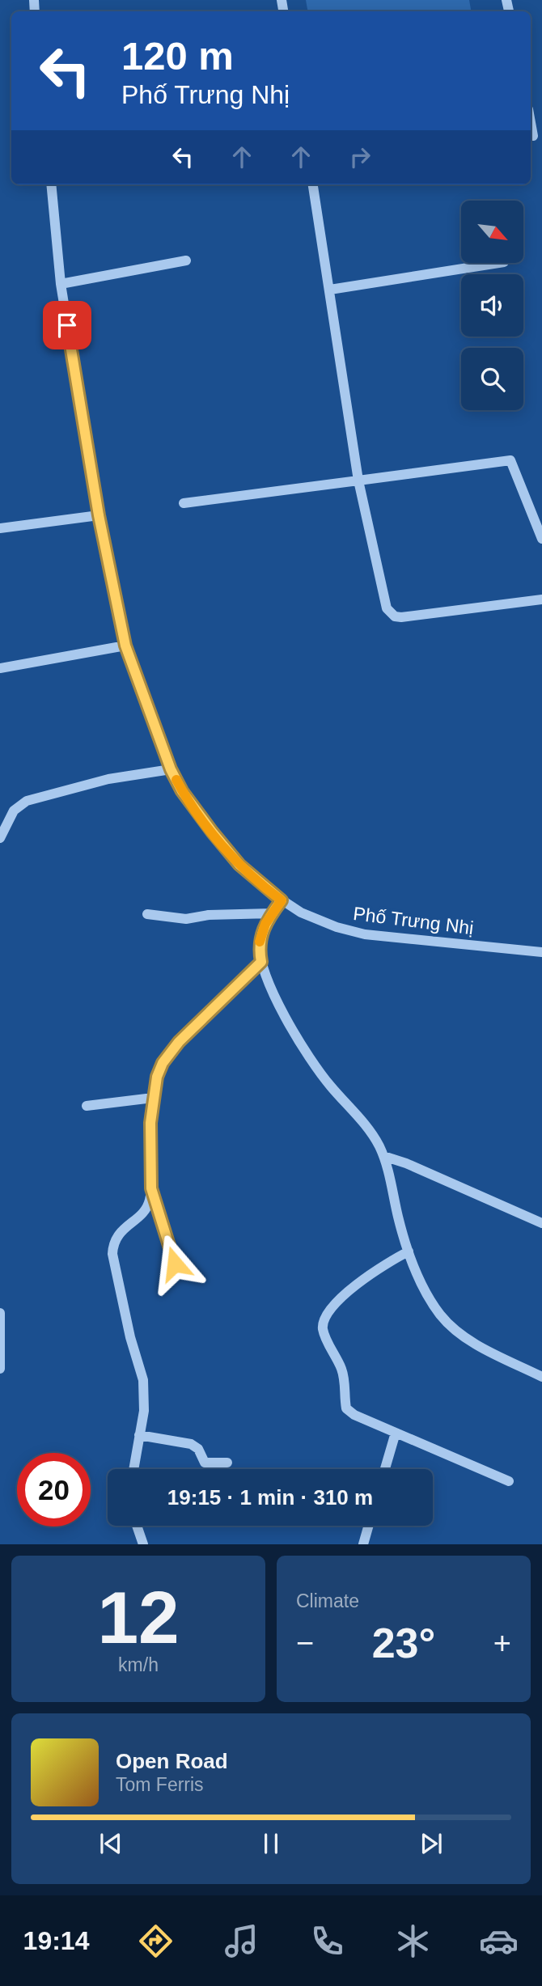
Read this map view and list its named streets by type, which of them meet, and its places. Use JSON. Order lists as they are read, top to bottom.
{
  "streets": {
    "street": ["Phố Trưng Nhị"]
  },
  "north": "bottom right",
  "page": {
    "turn": ["120 m", "Phố Trưng Nhị"],
    "limit": "20",
    "trip": "19:15 · 1 min · 310 m",
    "tile": [
      ["12", "km/h"],
      "Climate"
    ],
    "heat": ["−", "23°", "+"],
    "song": ["Open Road", "Tom Ferris"],
    "tabs": "19:14"
  }
}
